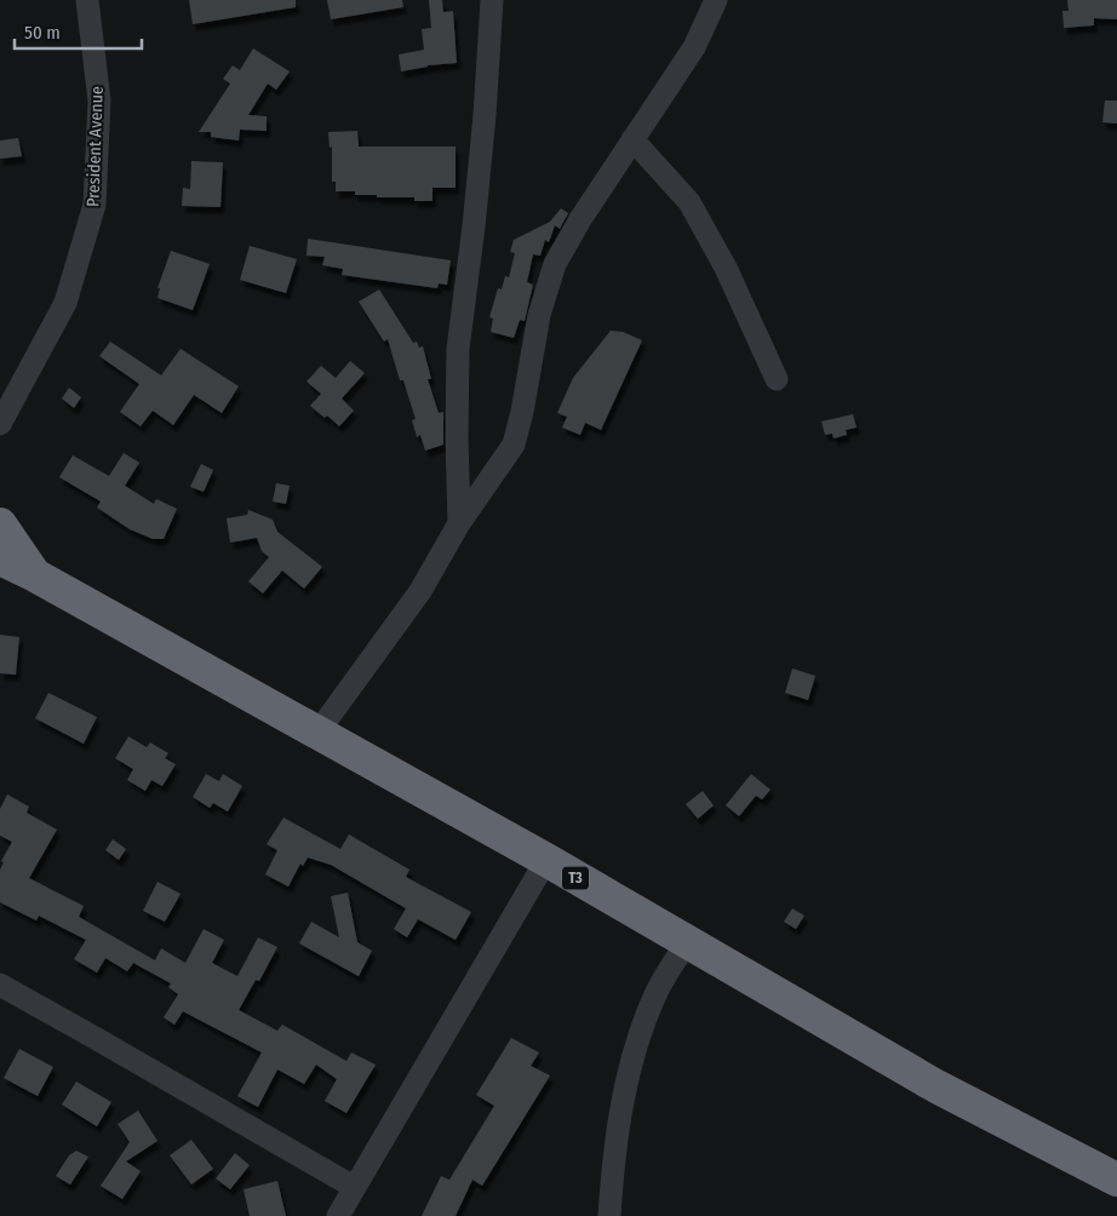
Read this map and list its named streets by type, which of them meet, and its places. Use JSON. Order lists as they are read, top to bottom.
{
  "streets": {
    "highway": ["T3"],
    "street": ["President Avenue"]
  },
  "scale_bar": "50 m"
}
